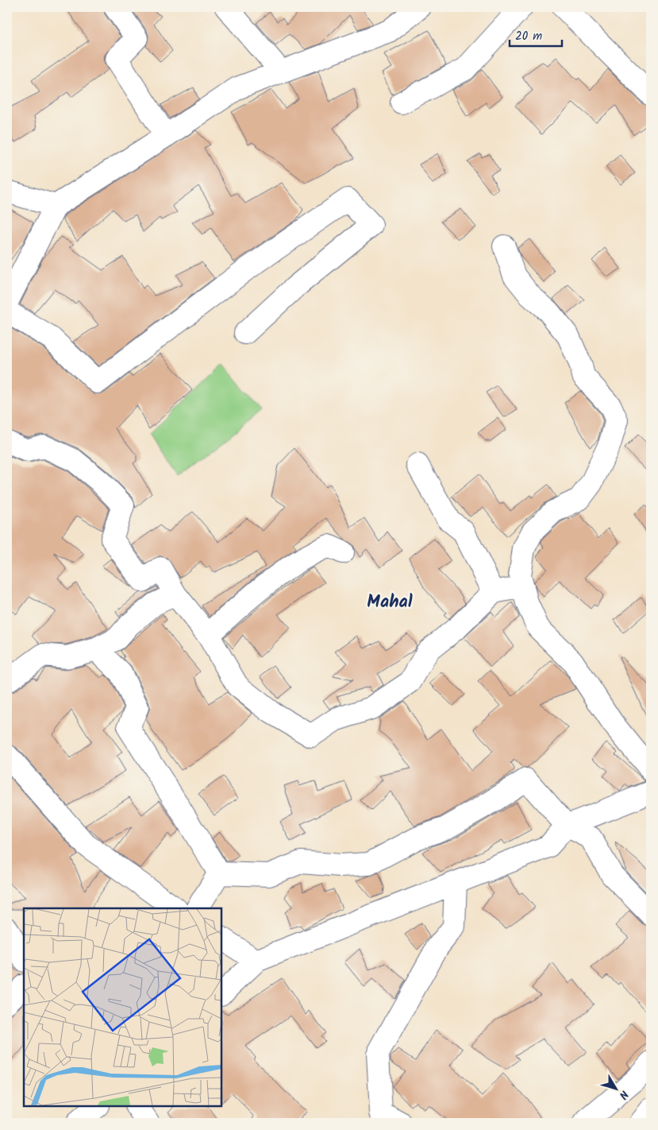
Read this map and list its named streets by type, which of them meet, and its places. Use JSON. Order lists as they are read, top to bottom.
{
  "districts": ["Mahal"],
  "scale_bar": "20 m",
  "north": "bottom right"
}
